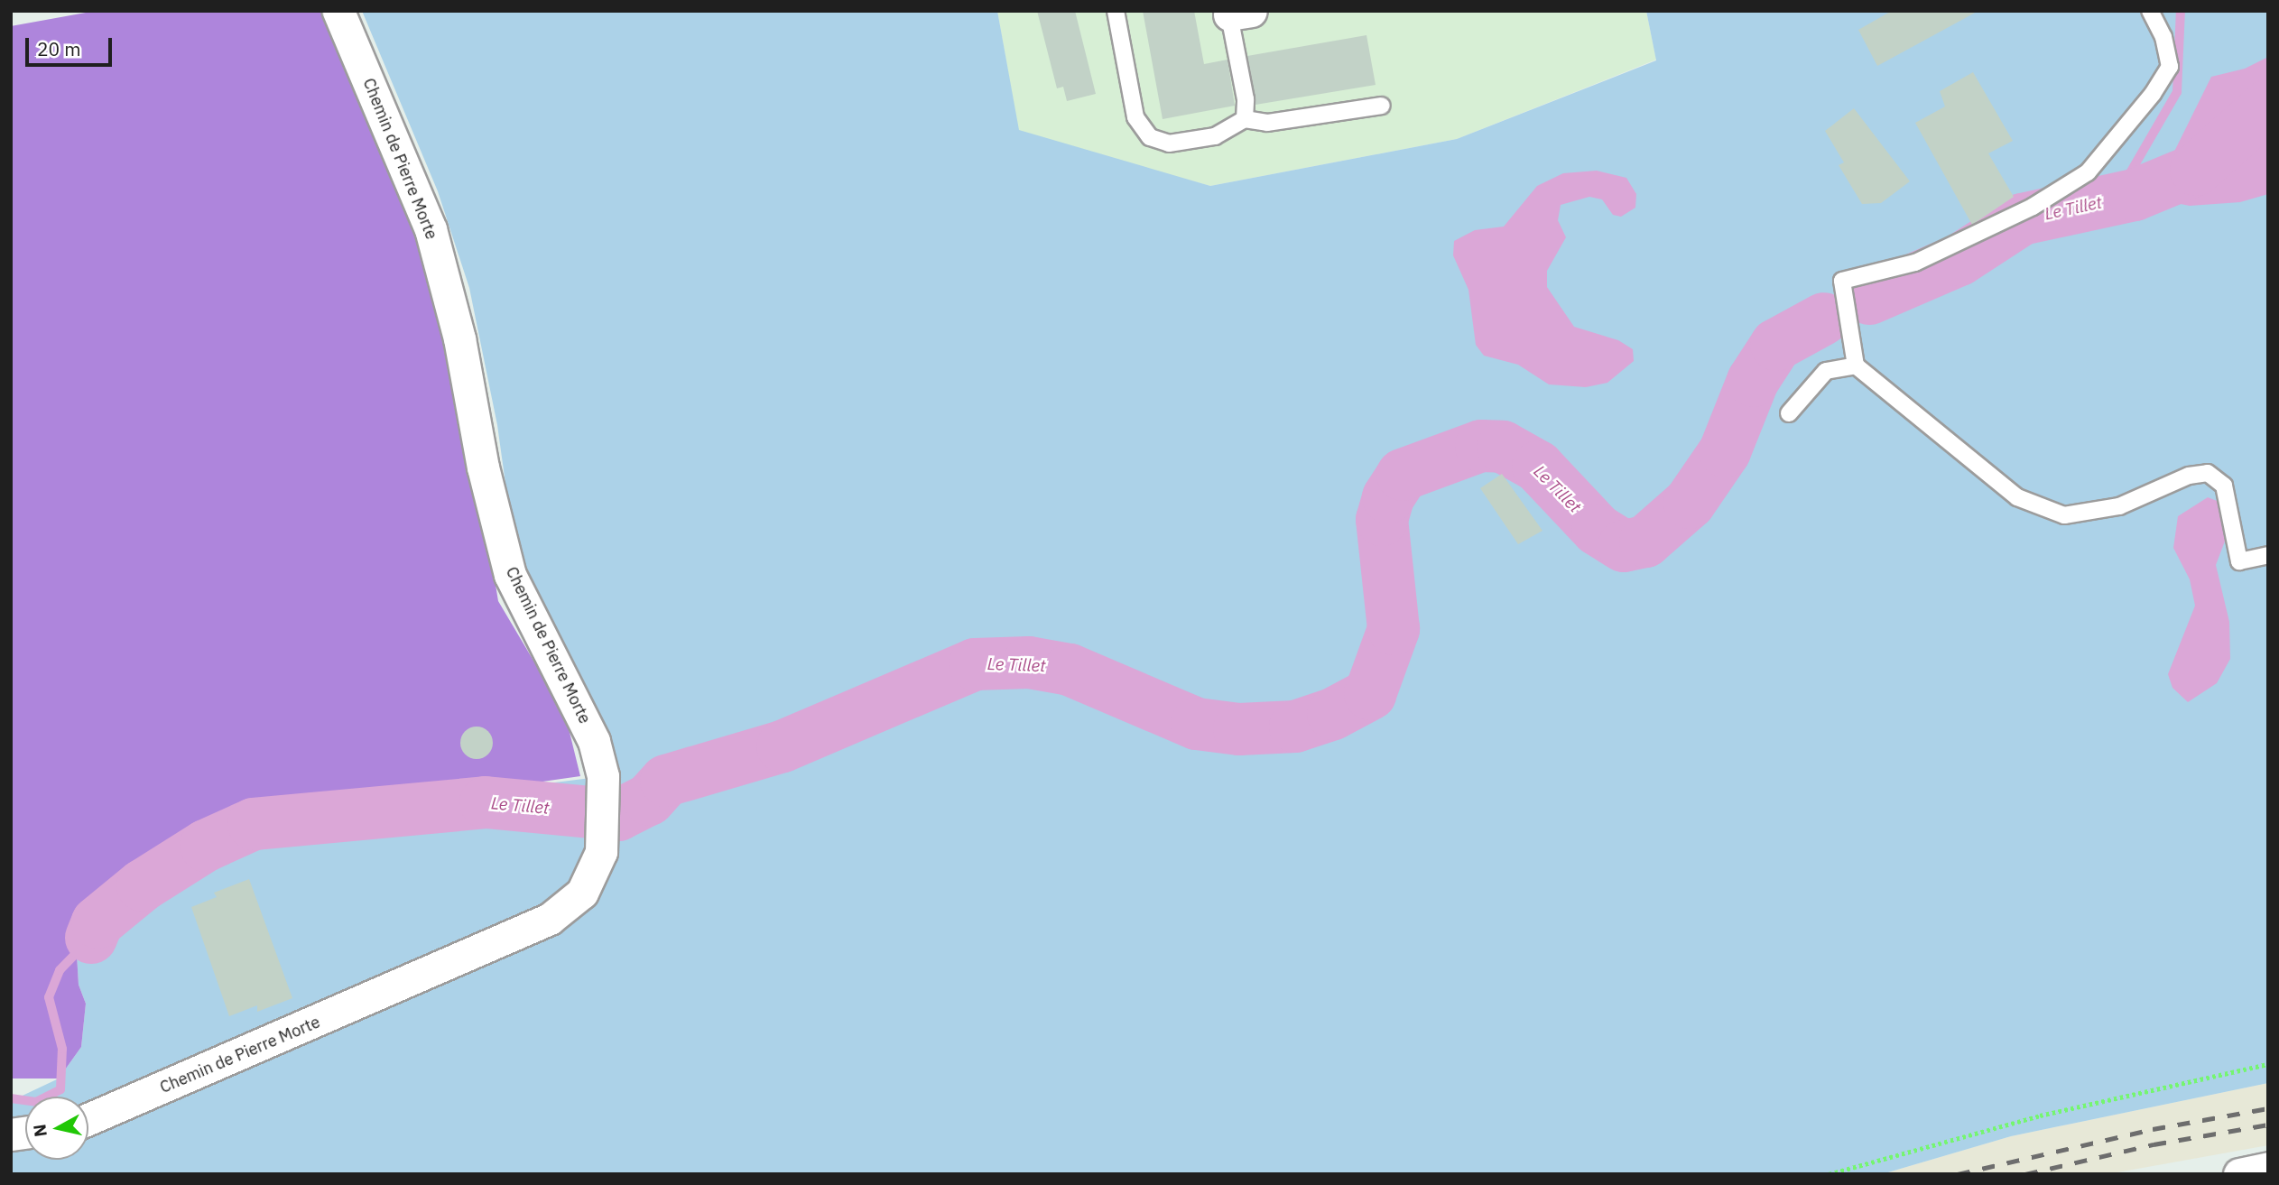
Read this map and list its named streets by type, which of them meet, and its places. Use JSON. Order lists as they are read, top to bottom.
{
  "streets": {
    "street": ["Chemin de Pierre Morte"]
  },
  "water": ["Le Tillet"],
  "scale_bar": "20 m",
  "north": "left"
}
